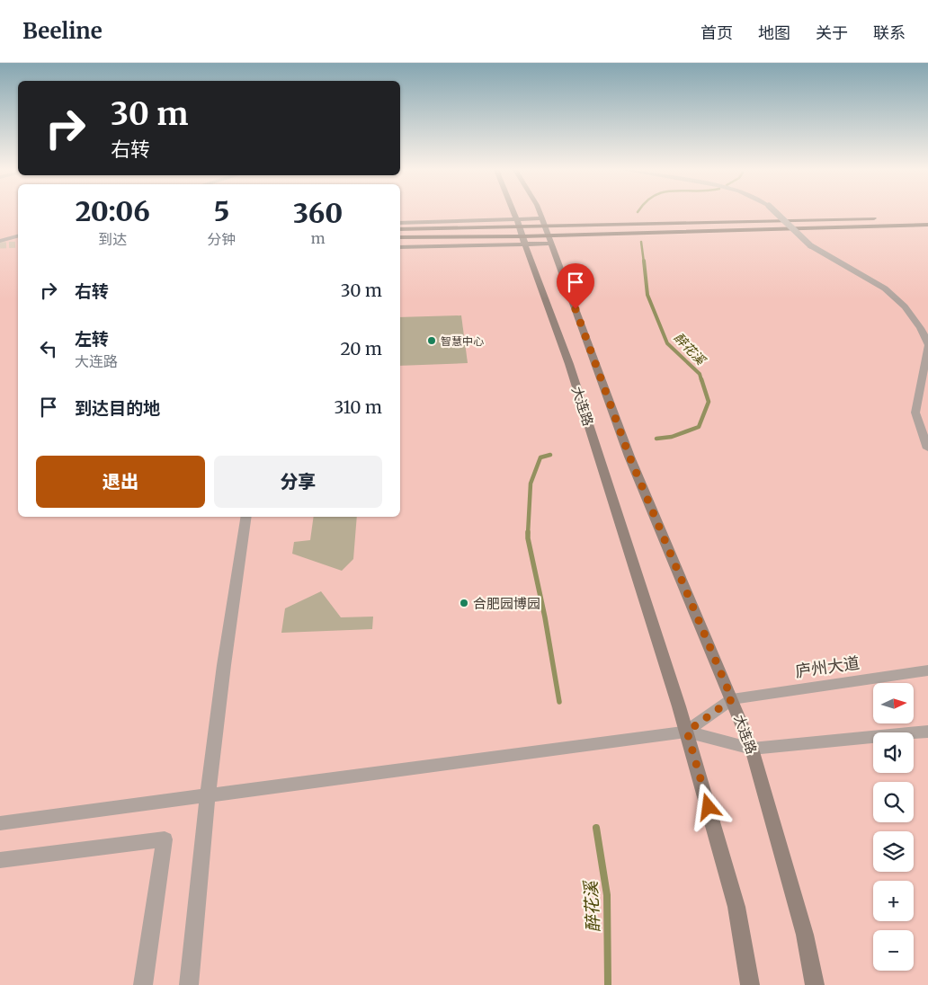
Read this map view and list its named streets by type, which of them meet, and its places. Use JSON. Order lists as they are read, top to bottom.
{
  "streets": {
    "main road": ["大连路"],
    "street": ["庐州大道"]
  },
  "crossings": [
    ["大连路", "庐州大道"]
  ],
  "water": ["醉花溪"],
  "places": ["智慧中心", "合肥园博园"],
  "north": "right",
  "page": {
    "header": "Beeline",
    "nav": [
      "首页",
      "地图",
      "关于",
      "联系"
    ],
    "turn": ["30 m", "右转"],
    "eta": [
      "20:06",
      "到达",
      "5",
      "分钟",
      "360",
      "m"
    ],
    "list": [
      {
        "name": "右转",
        "value": "30 m"
      },
      {
        "name": "左转",
        "note": "大连路",
        "value": "20 m"
      },
      {
        "name": "到达目的地",
        "value": "310 m"
      }
    ],
    "buttons": ["退出", "分享"],
    "map_buttons": ["+", "−"]
  }
}
